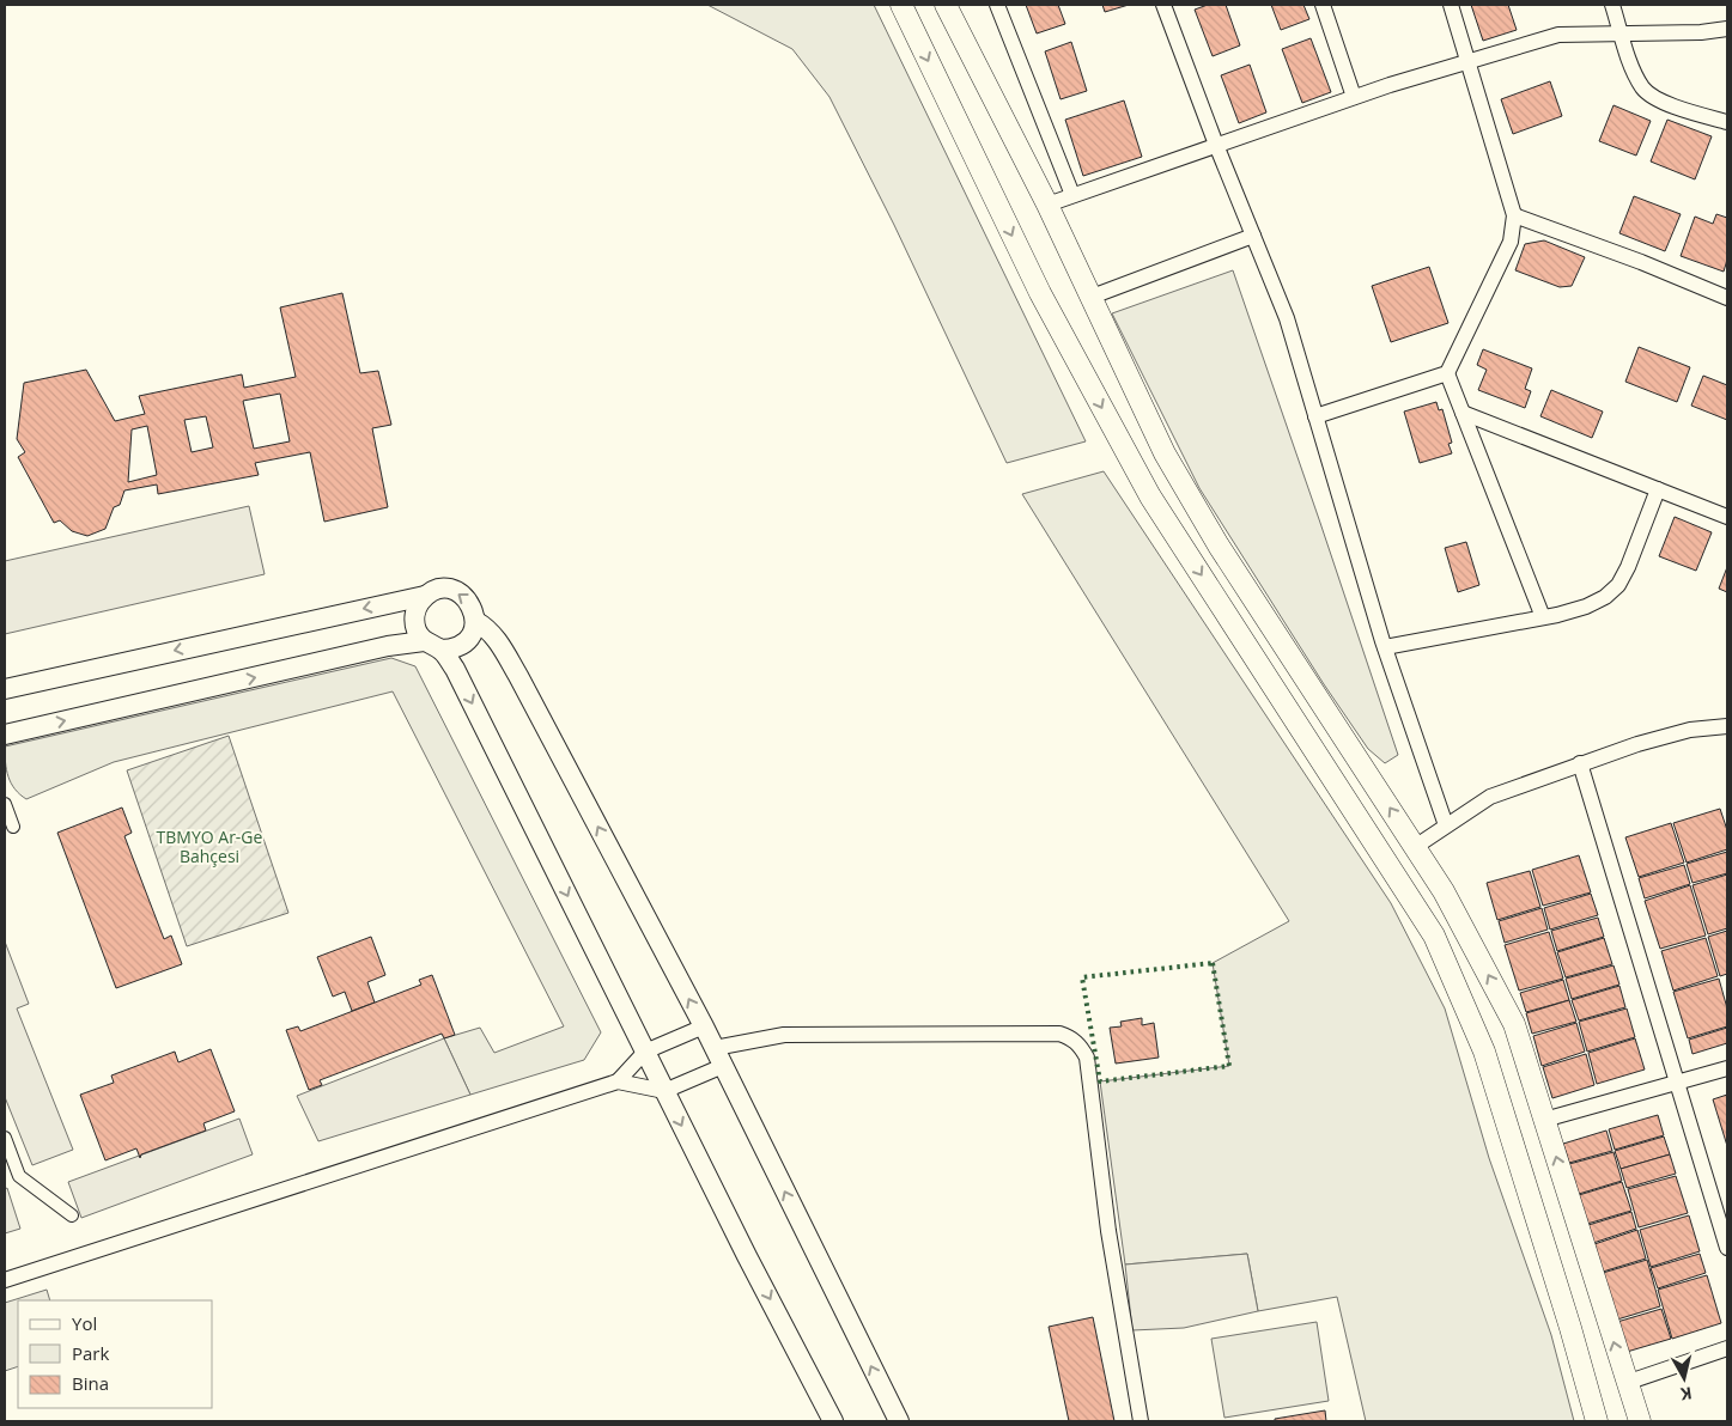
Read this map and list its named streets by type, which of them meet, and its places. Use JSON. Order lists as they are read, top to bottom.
{
  "parks": ["TBMYO Ar-Ge Bahçesi"],
  "legend": ["Yol", "Park", "Bina"],
  "north": "bottom"
}
